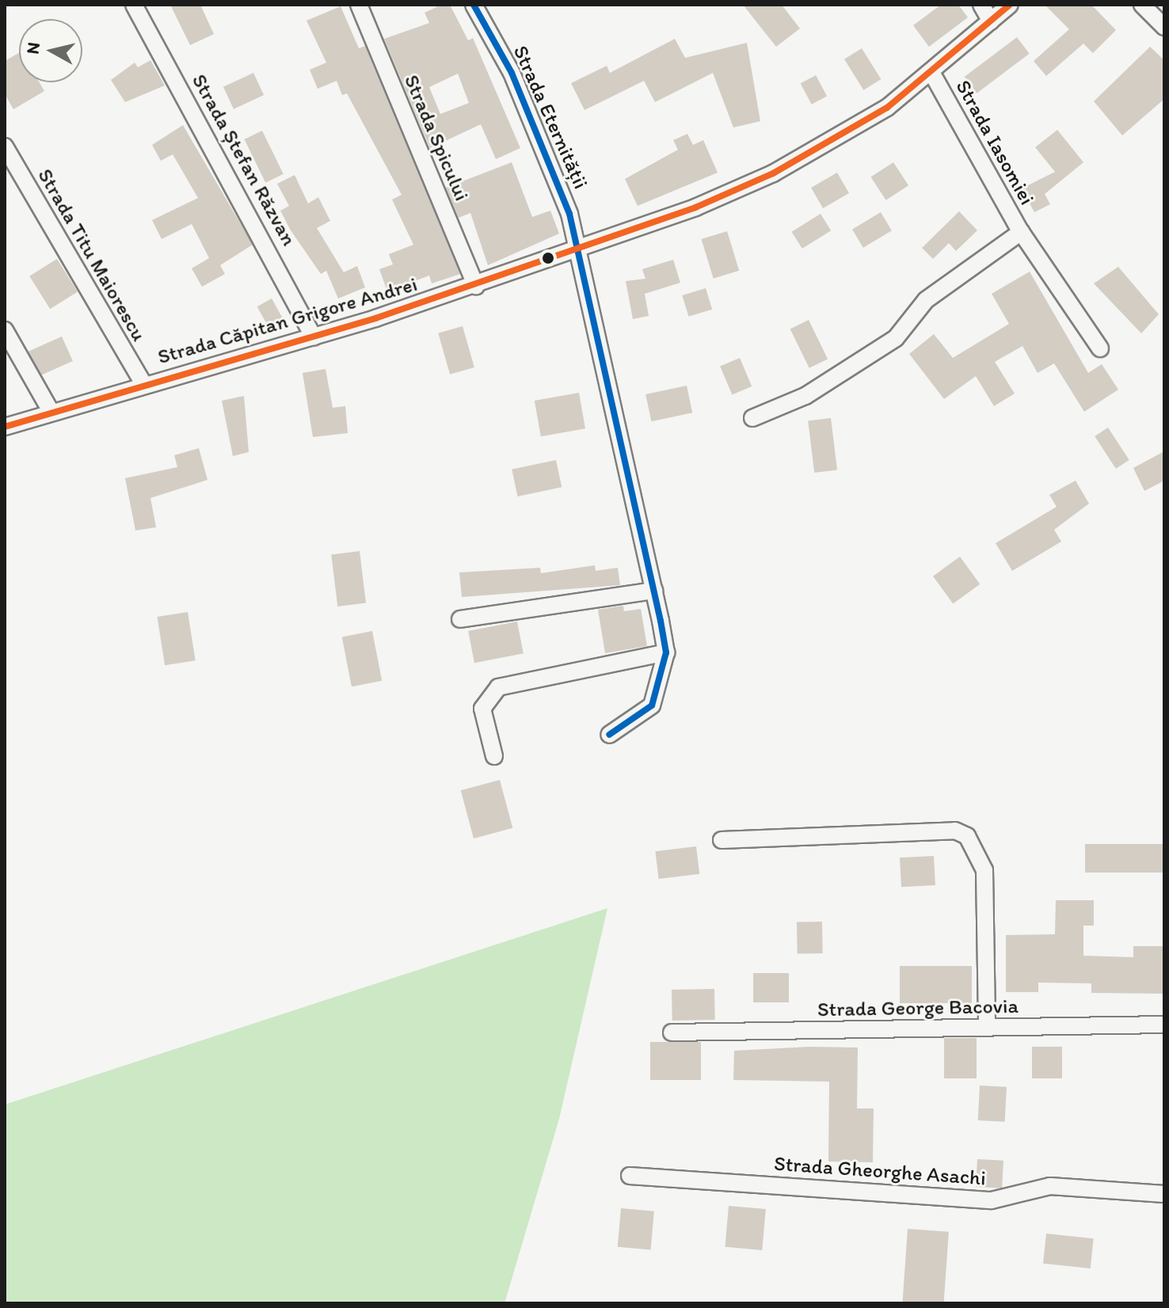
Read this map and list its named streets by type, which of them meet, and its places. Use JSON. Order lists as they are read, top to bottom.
{
  "streets": {
    "street": [
      "Strada Eternității",
      "Strada Spicului",
      "Strada Iasomiei",
      "Strada Ștefan Răzvan",
      "Strada Titu Maiorescu",
      "Strada Căpitan Grigore Andrei",
      "Strada George Bacovia",
      "Strada Gheorghe Asachi"
    ]
  },
  "crossings": [
    ["Strada Eternității", "Strada Căpitan Grigore Andrei"],
    ["Strada Spicului", "Strada Căpitan Grigore Andrei"],
    ["Strada Iasomiei", "Strada Căpitan Grigore Andrei"],
    ["Strada Ștefan Răzvan", "Strada Căpitan Grigore Andrei"],
    ["Strada Titu Maiorescu", "Strada Căpitan Grigore Andrei"]
  ],
  "north": "left"
}
